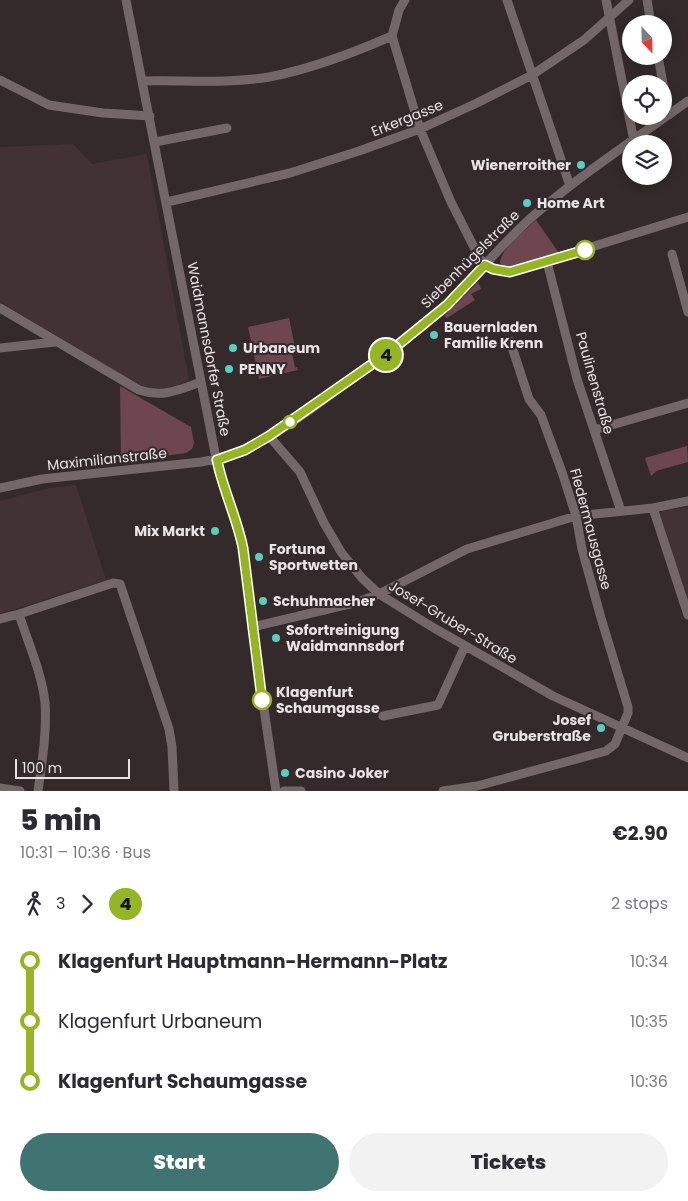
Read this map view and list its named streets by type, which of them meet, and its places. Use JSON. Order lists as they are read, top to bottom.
{
  "streets": {
    "street": [
      "Erkergasse",
      "Siebenhügelstraße",
      "Waidmannsdorfer Straße",
      "Paulinenstraße",
      "Maximilianstraße",
      "Fledermausgasse",
      "Josef-Gruber-Straße"
    ]
  },
  "crossings": [
    ["Erkergasse", "Waidmannsdorfer Straße"],
    ["Siebenhügelstraße", "Waidmannsdorfer Straße"],
    ["Siebenhügelstraße", "Maximilianstraße"],
    ["Siebenhügelstraße", "Josef-Gruber-Straße"],
    ["Waidmannsdorfer Straße", "Maximilianstraße"],
    ["Fledermausgasse", "Josef-Gruber-Straße"]
  ],
  "places": [
    "Wienerroither",
    "Home Art",
    "Bauernladen Familie Krenn",
    "Urbaneum",
    "PENNY",
    "Mix Markt",
    "Fortuna Sportwetten",
    "Schuhmacher",
    "Sofortreinigung Waidmannsdorf",
    "Klagenfurt Schaumgasse",
    "Josef Gruberstraße",
    "Casino Joker"
  ],
  "lines": ["bus line 4"],
  "scale_bar": "100 m",
  "north": "bottom",
  "page": {
    "on_map": "4",
    "scale": "100 m",
    "heading": ["5 min", "10:31 – 10:36 · Bus", "€2.90"],
    "legs": ["3", "4", "2 stops"],
    "list": [
      {
        "name": "Klagenfurt Hauptmann-Hermann-Platz",
        "value": "10:34"
      },
      {
        "name": "Klagenfurt Urbaneum",
        "value": "10:35"
      },
      {
        "name": "Klagenfurt Schaumgasse",
        "value": "10:36"
      }
    ],
    "buttons": ["Start", "Tickets"]
  }
}
